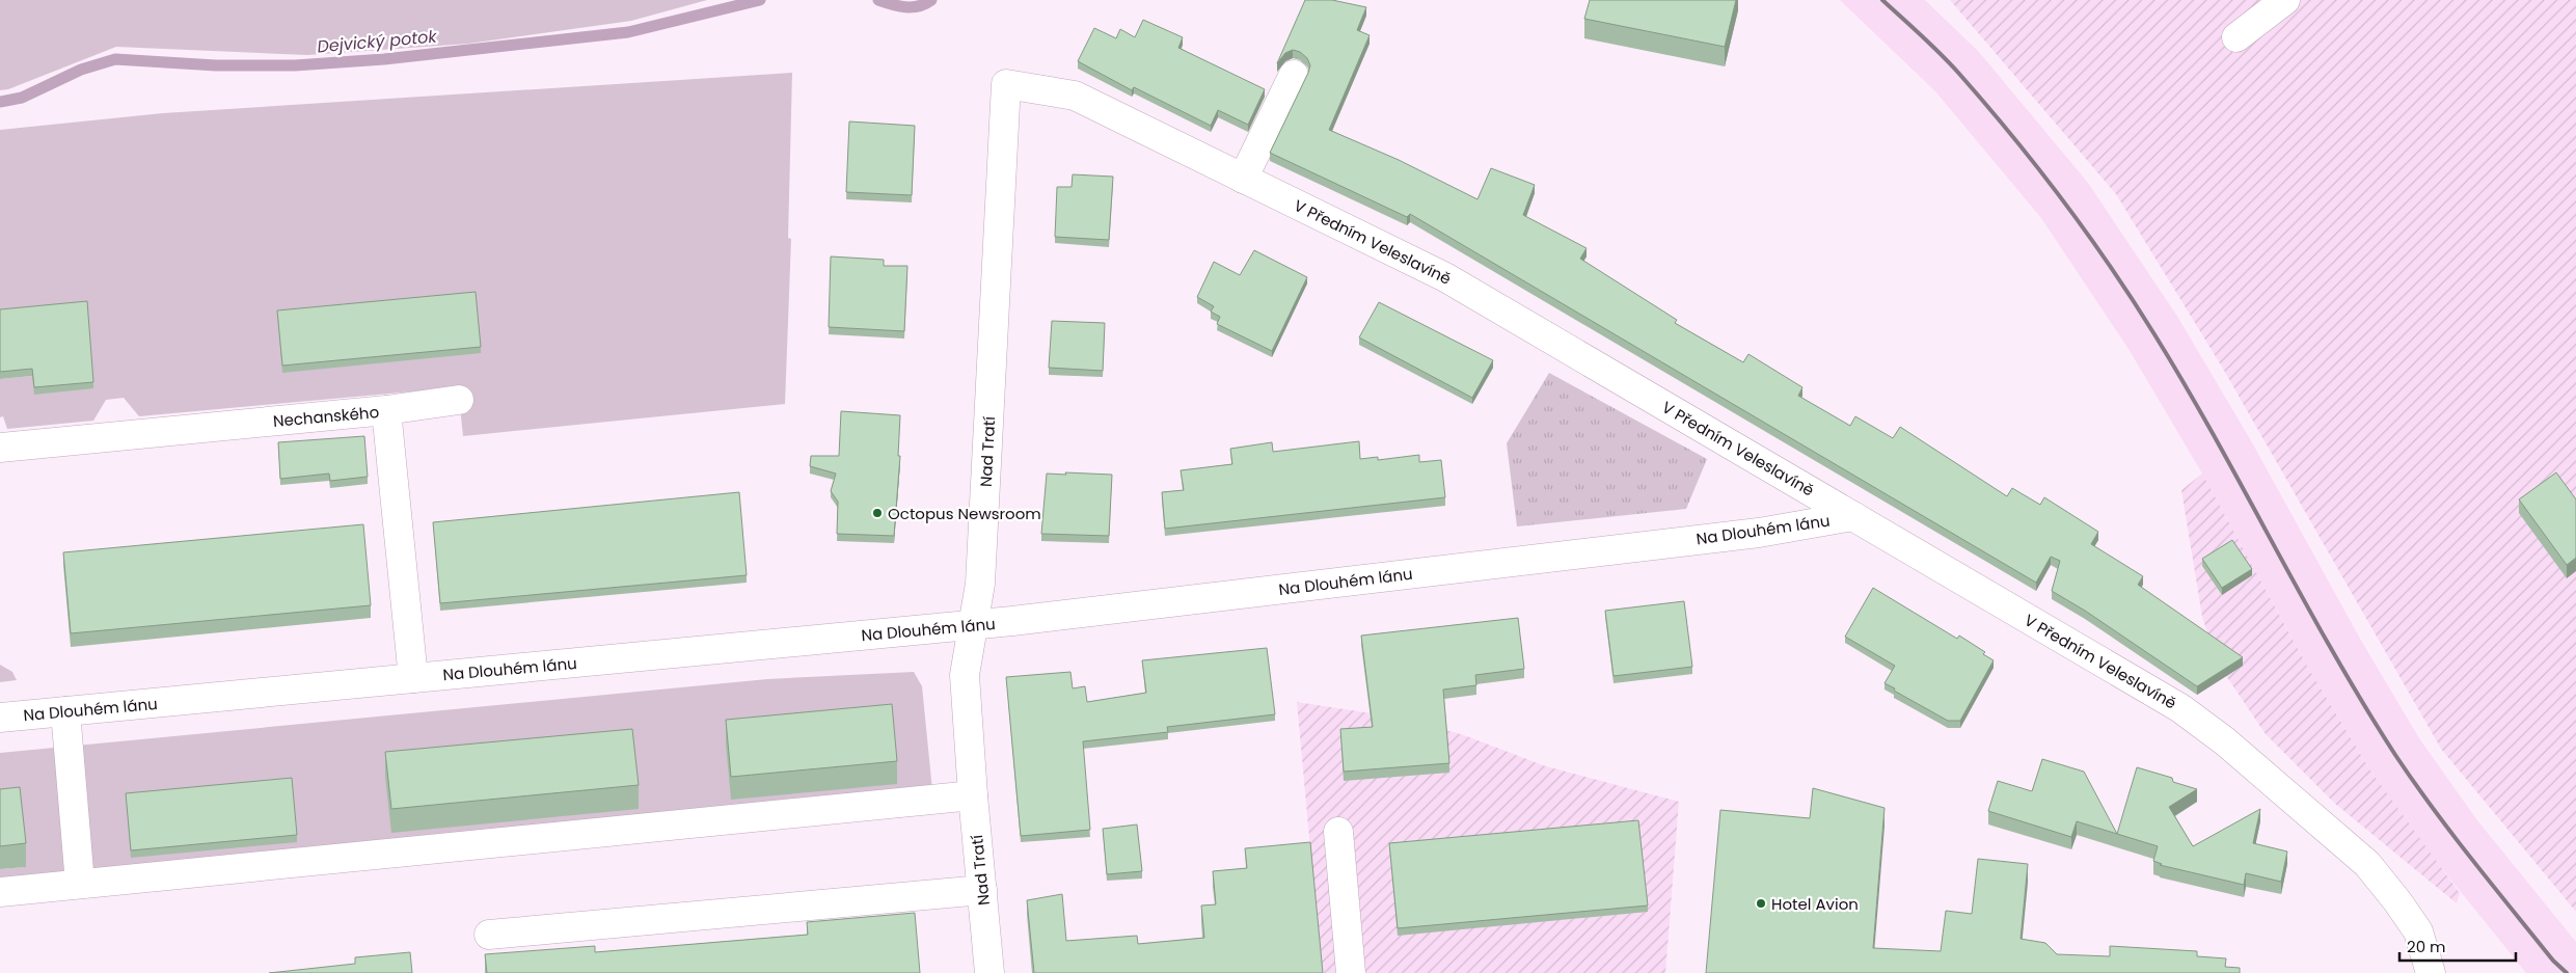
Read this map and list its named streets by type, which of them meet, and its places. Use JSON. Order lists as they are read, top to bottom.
{
  "streets": {
    "street": [
      "V Předním Veleslavíně",
      "Nechanského",
      "Nad Tratí",
      "Na Dlouhém lánu"
    ]
  },
  "crossings": [
    ["V Předním Veleslavíně", "Nad Tratí"],
    ["V Předním Veleslavíně", "Na Dlouhém lánu"],
    ["Nechanského", "Na Dlouhém lánu"],
    ["Nad Tratí", "Na Dlouhém lánu"]
  ],
  "water": ["Dejvický potok"],
  "places": ["Octopus Newsroom", "Hotel Avion"],
  "scale_bar": "20 m"
}
